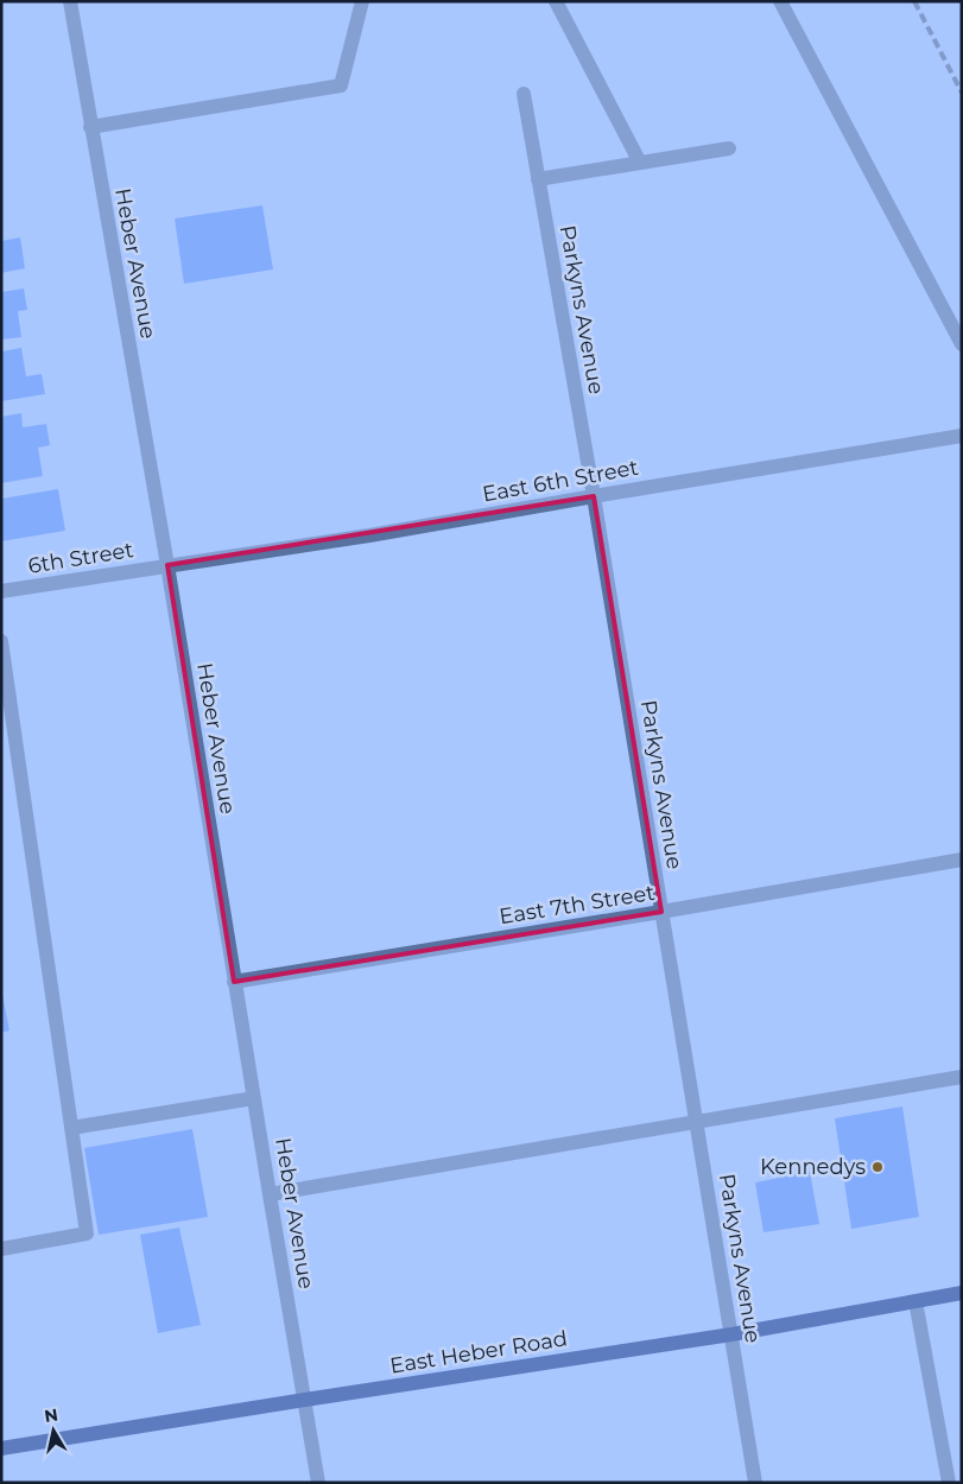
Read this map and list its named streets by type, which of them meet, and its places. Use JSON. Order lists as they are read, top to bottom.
{
  "streets": {
    "main road": ["East Heber Road"],
    "street": [
      "Heber Avenue",
      "Parkyns Avenue",
      "East 6th Street",
      "6th Street",
      "East 7th Street"
    ]
  },
  "crossings": [
    ["Heber Avenue", "East 6th Street"],
    ["Heber Avenue", "6th Street"],
    ["Heber Avenue", "East 7th Street"],
    ["Heber Avenue", "East Heber Road"],
    ["Parkyns Avenue", "East 6th Street"],
    ["Parkyns Avenue", "East 7th Street"],
    ["Parkyns Avenue", "East Heber Road"],
    ["East 6th Street", "6th Street"]
  ],
  "places": ["Kennedys"],
  "north": "top"
}
